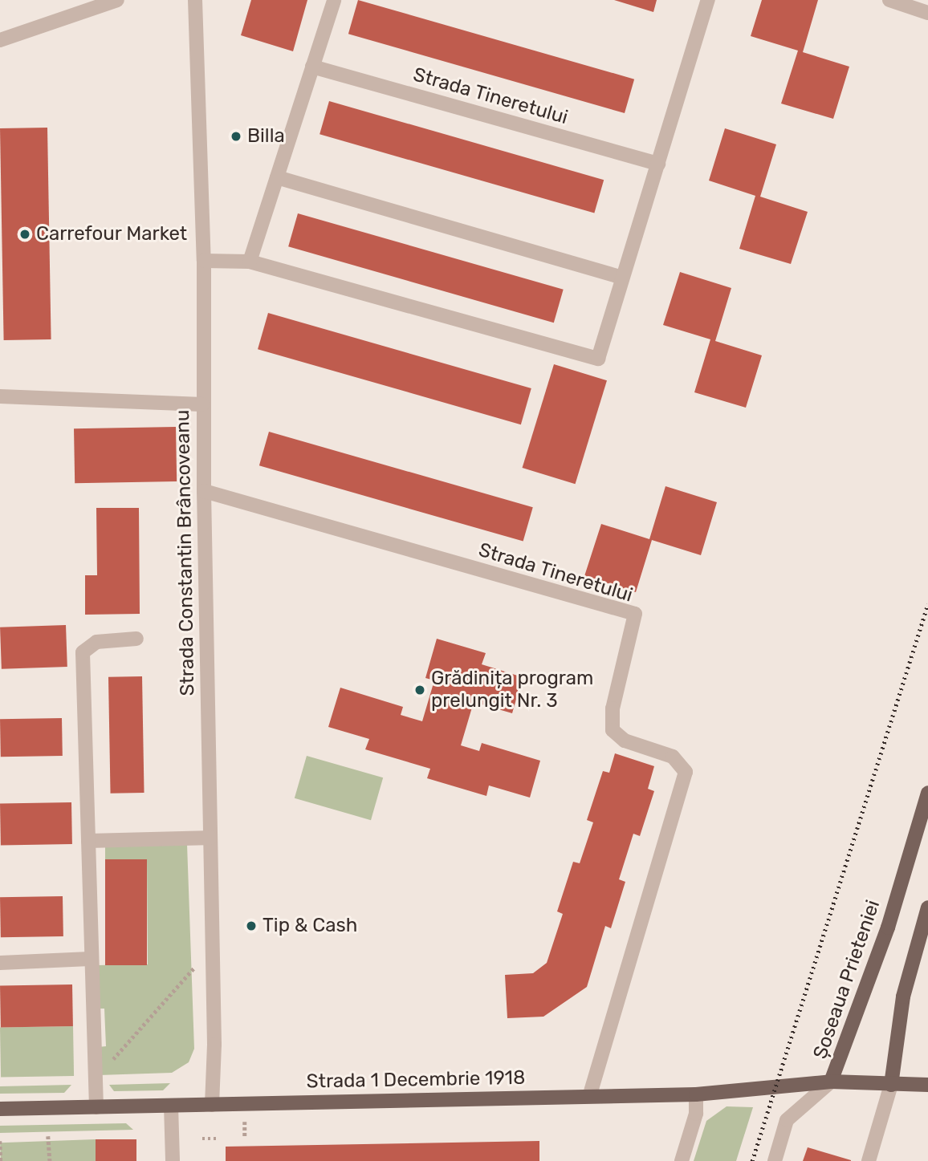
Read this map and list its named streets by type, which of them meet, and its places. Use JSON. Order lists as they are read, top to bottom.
{
  "streets": {
    "main road": ["Șoseaua Prieteniei", "Strada 1 Decembrie 1918"],
    "street": ["Strada Tineretului", "Strada Constantin Brâncoveanu"]
  },
  "crossings": [
    ["Strada Tineretului", "Strada Constantin Brâncoveanu"],
    ["Strada Tineretului", "Strada 1 Decembrie 1918"],
    ["Strada Constantin Brâncoveanu", "Strada 1 Decembrie 1918"],
    ["Șoseaua Prieteniei", "Strada 1 Decembrie 1918"]
  ],
  "places": [
    "Billa",
    "Carrefour Market",
    "Grădinița program prelungit Nr. 3",
    "Tip & Cash"
  ]
}
